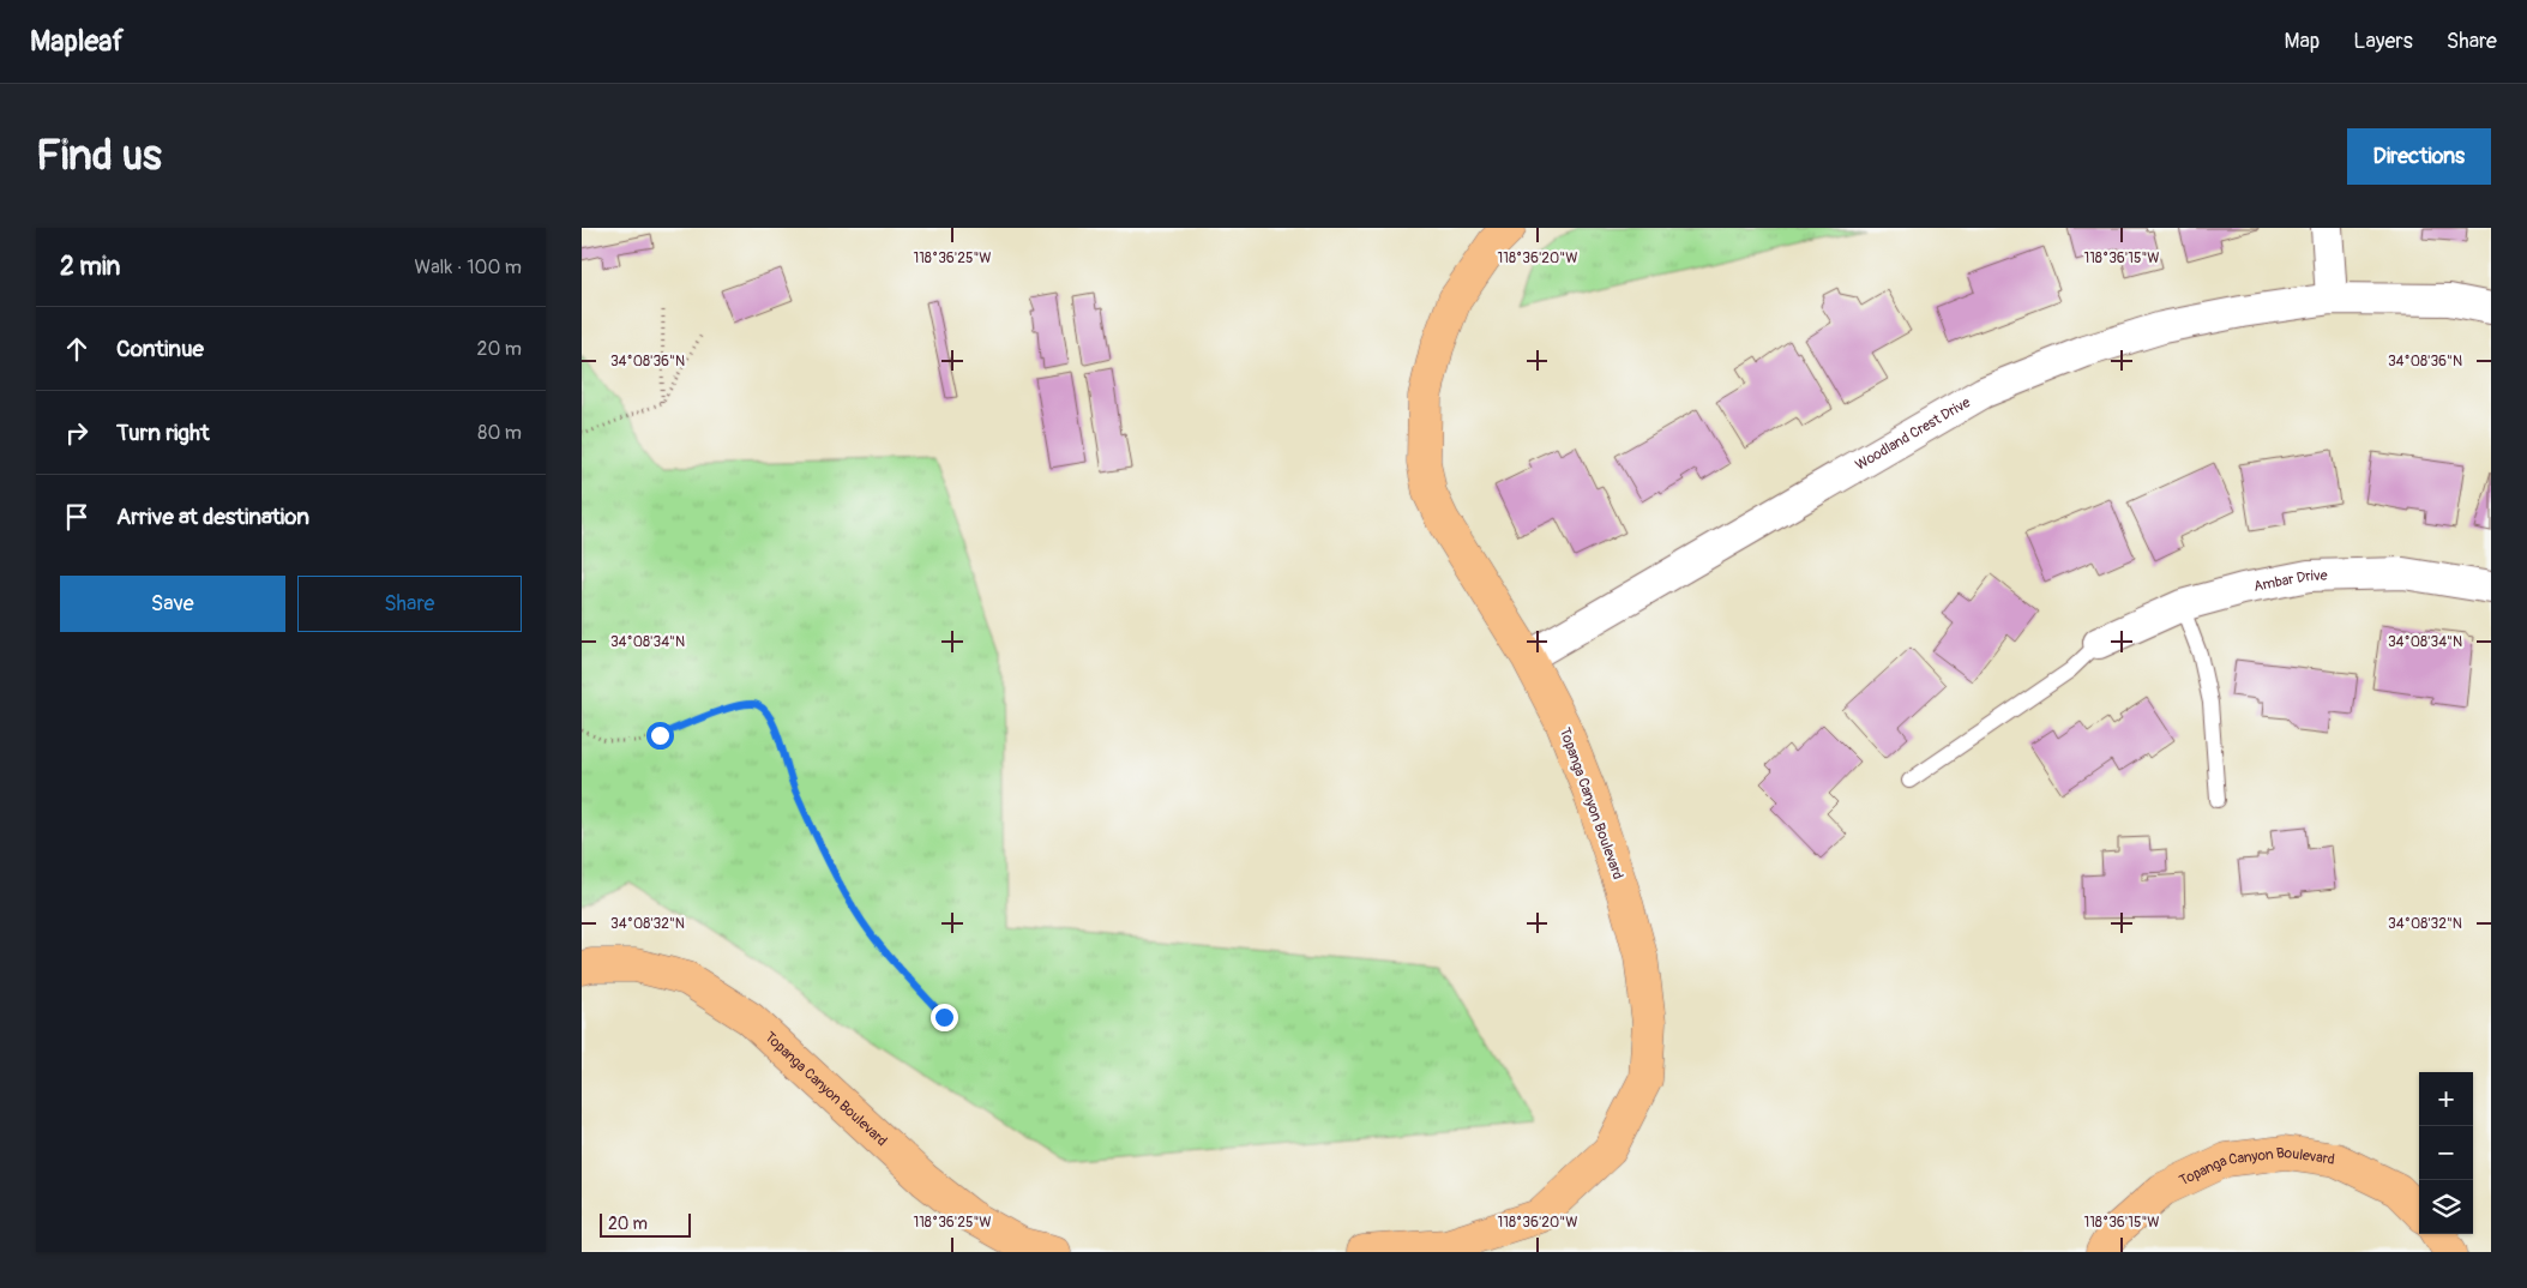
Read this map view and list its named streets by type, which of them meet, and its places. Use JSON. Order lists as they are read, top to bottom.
{
  "streets": {
    "main road": ["Topanga Canyon Boulevard"],
    "street": ["Woodland Crest Drive", "Ambar Drive"]
  },
  "crossings": [
    ["Woodland Crest Drive", "Topanga Canyon Boulevard"]
  ],
  "scale_bar": "20 m",
  "page": {
    "header": "Mapleaf",
    "nav": ["Map", "Layers", "Share"],
    "buttons": [
      "Directions",
      ["Save", "Share"]
    ],
    "title": "Find us",
    "heading": ["2 min", "Walk · 100 m"],
    "list": [
      ["Continue", "20 m"],
      ["Turn right", "80 m"],
      "Arrive at destination"
    ],
    "map_buttons": ["+", "−"],
    "scale": "20 m"
  },
  "coordinates": [
    "118°36'25\"W",
    "118°36'20\"W",
    "118°36'15\"W",
    "34°08'36\"N",
    "34°08'34\"N",
    "34°08'32\"N"
  ]
}
